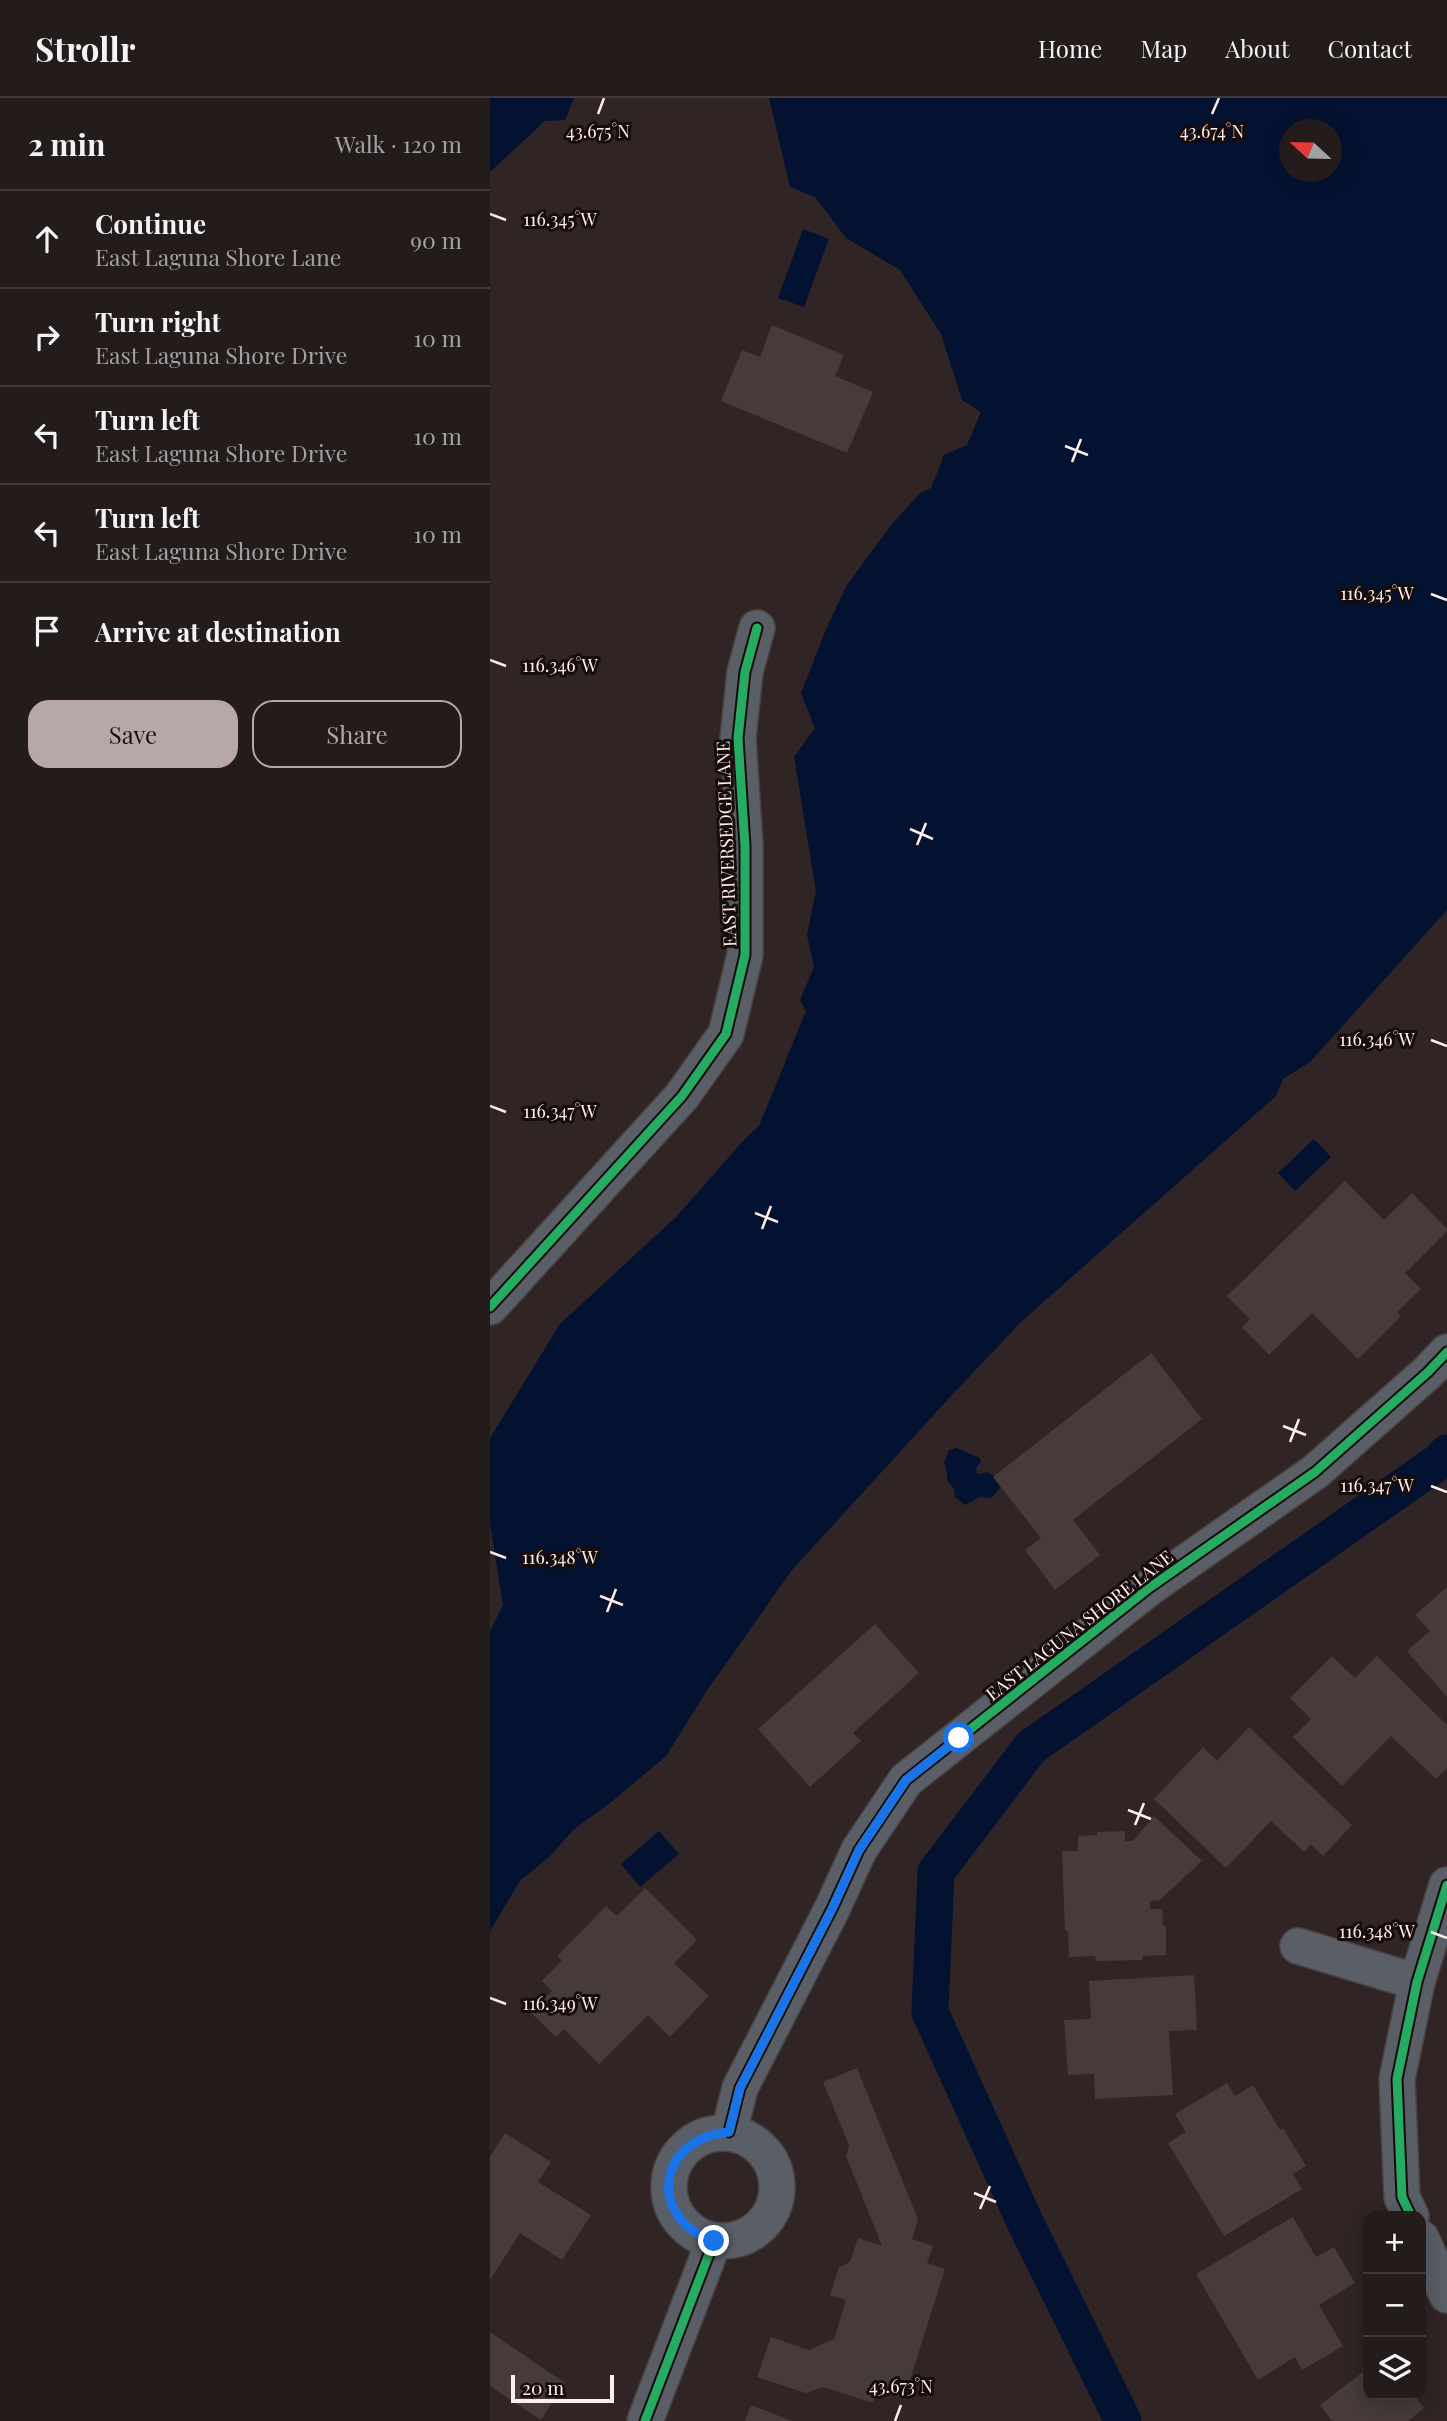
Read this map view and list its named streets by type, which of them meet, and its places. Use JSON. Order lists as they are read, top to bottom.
{
  "streets": {
    "street": ["EAST RIVERSEDGE LANE", "EAST LAGUNA SHORE LANE"]
  },
  "scale_bar": "20 m",
  "north": "left",
  "page": {
    "header": "Strollr",
    "nav": [
      "Home",
      "Map",
      "About",
      "Contact"
    ],
    "heading": ["2 min", "Walk · 120 m"],
    "list": [
      ["Continue", "East Laguna Shore Lane", "90 m"],
      ["Turn right", "East Laguna Shore Drive", "10 m"],
      ["Turn left", "East Laguna Shore Drive", "10 m"],
      ["Turn left", "East Laguna Shore Drive", "10 m"],
      "Arrive at destination"
    ],
    "buttons": ["Save", "Share"],
    "map_buttons": ["+", "−"],
    "scale": "20 m"
  },
  "coordinates": [
    "43.675°N",
    "43.674°N",
    "116.345°W",
    "116.346°W",
    "116.347°W",
    "116.348°W",
    "116.349°W",
    "43.673°N"
  ]
}
